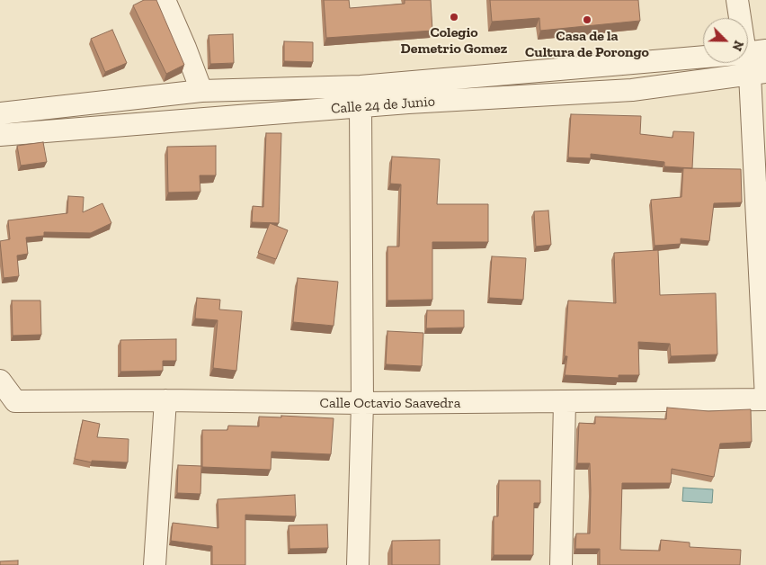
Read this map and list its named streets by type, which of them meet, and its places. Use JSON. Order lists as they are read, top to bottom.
{
  "streets": {
    "street": ["Calle 24 de Junio", "Calle Octavio Saavedra"]
  },
  "places": ["Colegio Demetrio Gomez", "Casa de la Cultura de Porongo"],
  "north": "bottom right"
}
